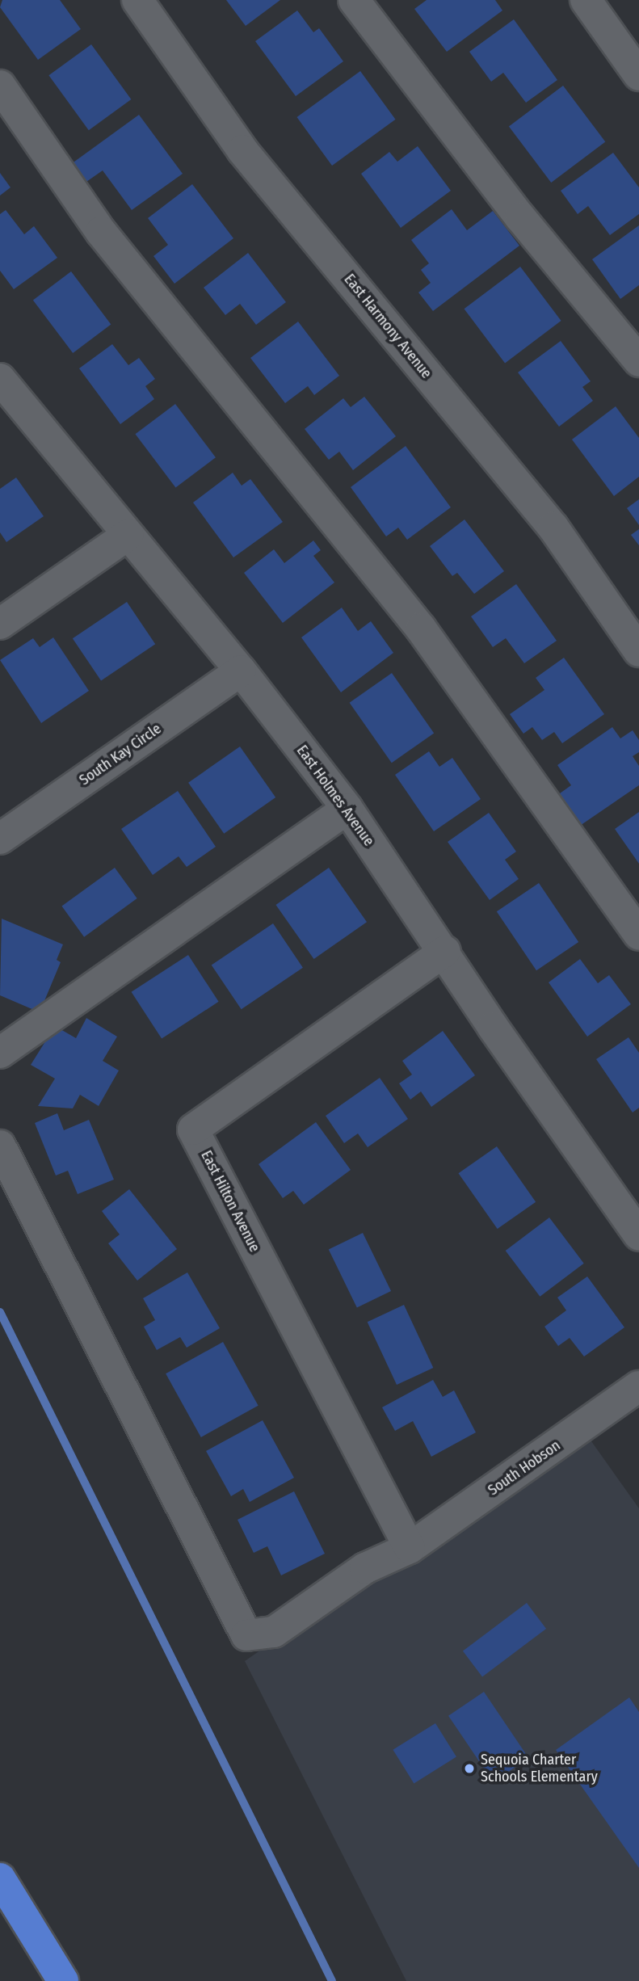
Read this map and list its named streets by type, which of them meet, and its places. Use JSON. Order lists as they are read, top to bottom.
{
  "streets": {
    "street": [
      "East Harmony Avenue",
      "South Kay Circle",
      "East Holmes Avenue",
      "East Hilton Avenue",
      "South Hobson"
    ]
  },
  "crossings": [
    ["South Kay Circle", "East Holmes Avenue"],
    ["East Holmes Avenue", "East Hilton Avenue"],
    ["East Hilton Avenue", "South Hobson"]
  ],
  "places": ["Sequoia Charter Schools Elementary"]
}
